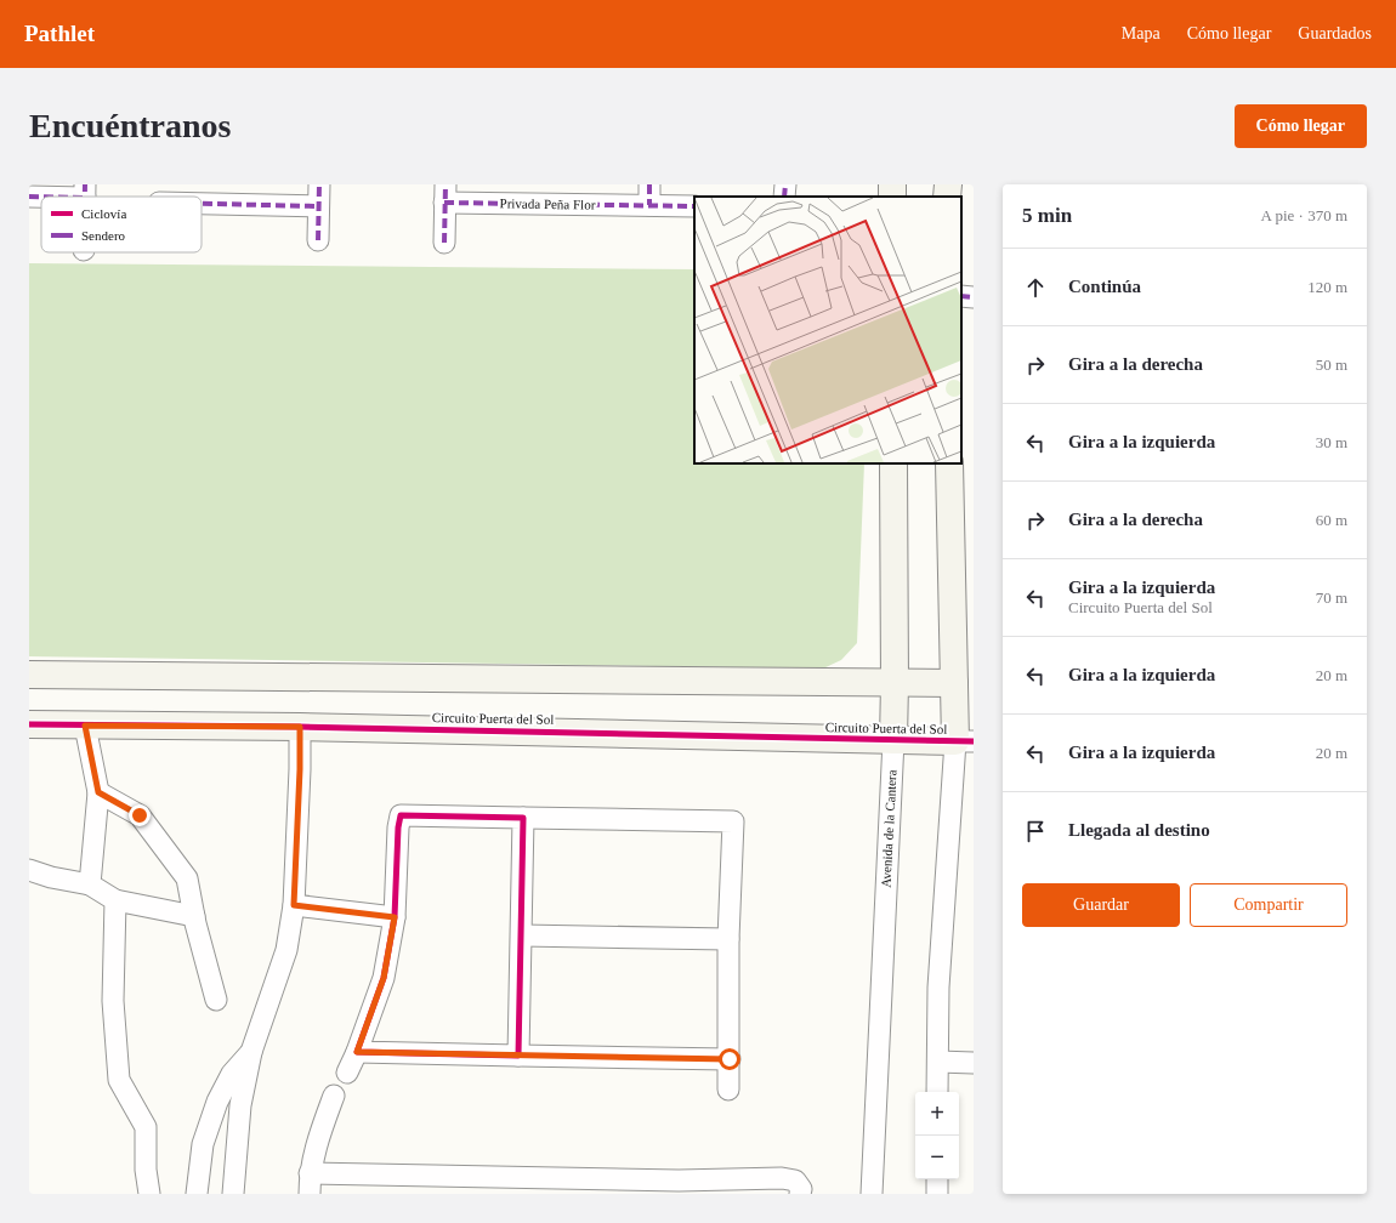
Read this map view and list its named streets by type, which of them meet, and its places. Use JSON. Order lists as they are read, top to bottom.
{
  "streets": {
    "street": ["Privada Peña Flor", "Circuito Puerta del Sol", "Avenida de la Cantera"]
  },
  "crossings": [
    ["Circuito Puerta del Sol", "Avenida de la Cantera"]
  ],
  "legend": ["Ciclovía", "Sendero"],
  "page": {
    "header": "Pathlet",
    "nav": ["Mapa", "Cómo llegar", "Guardados"],
    "buttons": [
      "Cómo llegar",
      ["Guardar", "Compartir"]
    ],
    "title": "Encuéntranos",
    "heading": ["5 min", "A pie · 370 m"],
    "list": [
      ["Continúa", "120 m"],
      ["Gira a la derecha", "50 m"],
      ["Gira a la izquierda", "30 m"],
      ["Gira a la derecha", "60 m"],
      ["Gira a la izquierda", "Circuito Puerta del Sol", "70 m"],
      ["Gira a la izquierda", "20 m"],
      ["Gira a la izquierda", "20 m"],
      "Llegada al destino"
    ],
    "map_buttons": ["+", "−"]
  }
}
